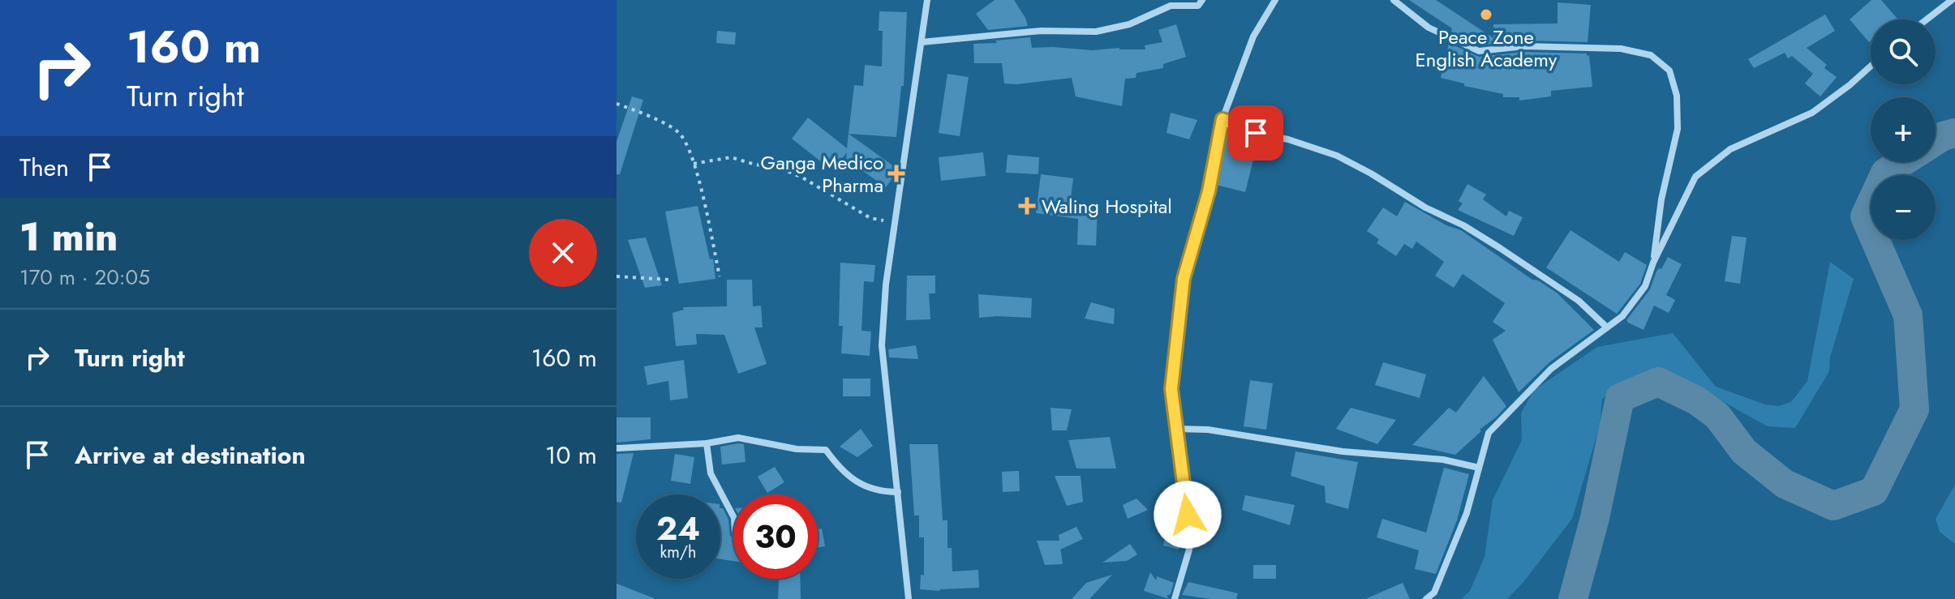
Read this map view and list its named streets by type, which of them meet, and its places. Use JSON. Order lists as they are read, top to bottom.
{
  "places": {
    "other": ["Peace Zone English Academy"],
    "health": ["Ganga Medico Pharma", "Waling Hospital"]
  },
  "page": {
    "turn": ["160 m", "Turn right"],
    "map_buttons": ["+", "−"],
    "then": "Then",
    "heading": ["1 min", "170 m · 20:05"],
    "list": [
      {
        "name": "Turn right",
        "value": "160 m"
      },
      {
        "name": "Arrive at destination",
        "value": "10 m"
      }
    ],
    "speed": "24 km/h",
    "limit": "30"
  }
}
